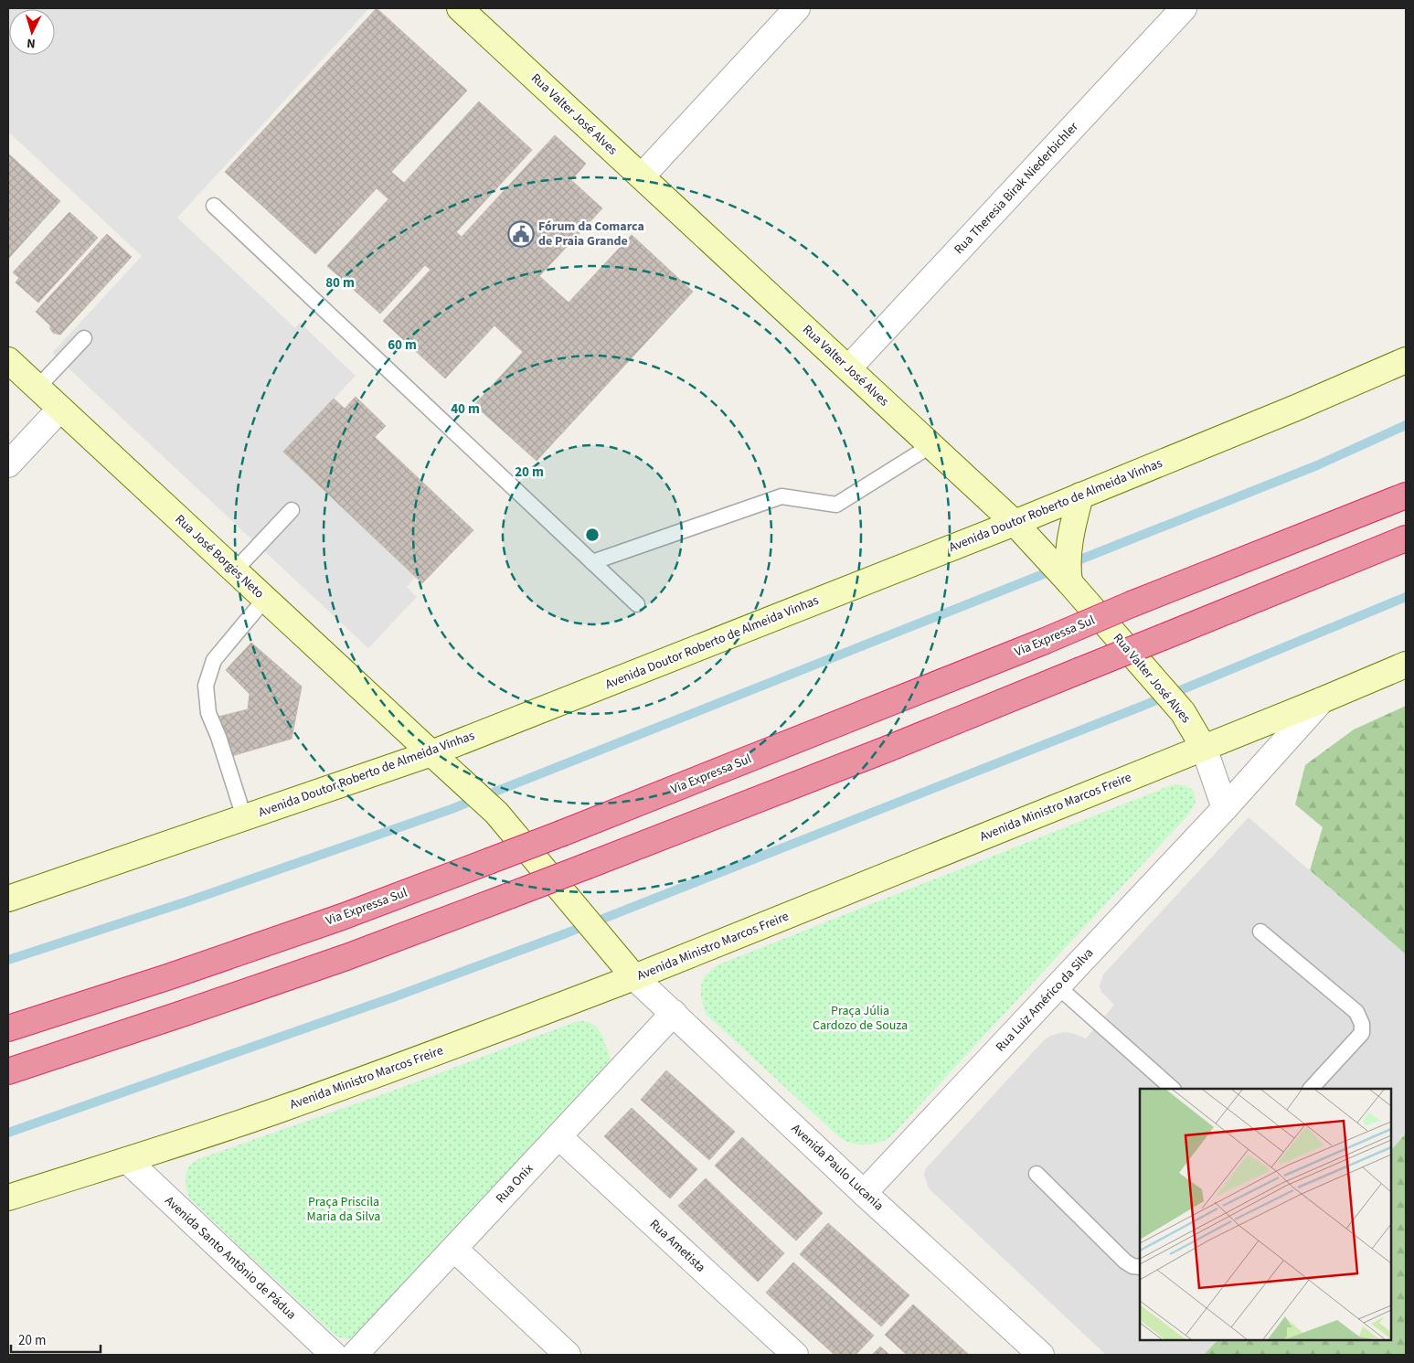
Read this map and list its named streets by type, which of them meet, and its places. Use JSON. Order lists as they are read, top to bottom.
{
  "streets": {
    "highway": ["Via Expressa Sul"],
    "main road": [
      "Rua Valter José Alves",
      "Avenida Doutor Roberto de Almeida Vinhas",
      "Rua José Borges Neto",
      "Avenida Ministro Marcos Freire"
    ],
    "street": [
      "Rua Theresia Birak Niederbichler",
      "Rua Luiz Américo da Silva",
      "Avenida Paulo Lucania",
      "Rua Onix",
      "Rua Ametista",
      "Avenida Santo Antônio de Pádua"
    ]
  },
  "crossings": [
    ["Rua Valter José Alves", "Rua Theresia Birak Niederbichler"],
    ["Rua Valter José Alves", "Avenida Doutor Roberto de Almeida Vinhas"],
    ["Rua Valter José Alves", "Avenida Ministro Marcos Freire"],
    ["Avenida Doutor Roberto de Almeida Vinhas", "Rua José Borges Neto"],
    ["Rua José Borges Neto", "Avenida Ministro Marcos Freire"],
    ["Rua José Borges Neto", "Avenida Paulo Lucania"],
    ["Avenida Ministro Marcos Freire", "Rua Luiz Américo da Silva"],
    ["Avenida Ministro Marcos Freire", "Avenida Paulo Lucania"],
    ["Avenida Ministro Marcos Freire", "Avenida Santo Antônio de Pádua"],
    ["Rua Luiz Américo da Silva", "Avenida Paulo Lucania"],
    ["Avenida Paulo Lucania", "Rua Onix"],
    ["Rua Onix", "Rua Ametista"]
  ],
  "parks": ["Praça Júlia Cardozo de Souza", "Praça Priscila Maria da Silva"],
  "places": {
    "public building": ["Fórum da Comarca de Praia Grande"]
  },
  "scale_bar": "20 m",
  "north": "bottom",
  "rings": [
    "80 m",
    "60 m",
    "40 m",
    "20 m"
  ]
}
